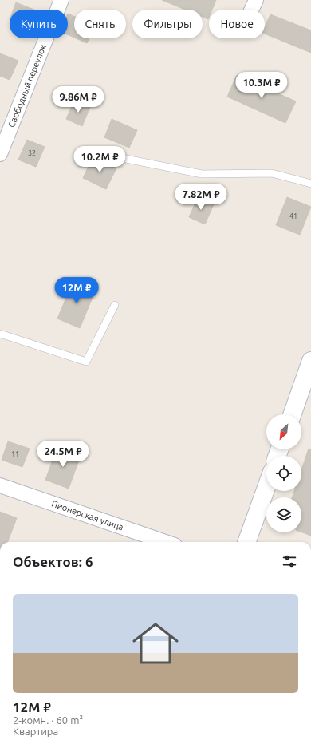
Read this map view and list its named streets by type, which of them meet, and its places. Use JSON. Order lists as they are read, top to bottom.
{
  "streets": {
    "street": ["Свободный переулок", "Пионерская улица"]
  },
  "house_numbers": ["32", "41", "11"],
  "north": "bottom left",
  "page": {
    "chip": [
      "Купить",
      "Снять",
      "Фильтры",
      "Новое"
    ],
    "price": [
      "10.3M ₽",
      "9.86M ₽",
      "10.2M ₽",
      "7.82M ₽",
      "12M ₽",
      "24.5M ₽"
    ],
    "heading": "Объектов: 6",
    "list": [
      {
        "name": "12M ₽",
        "note": "2-комн. · 60 m² · Квартира"
      }
    ]
  }
}
